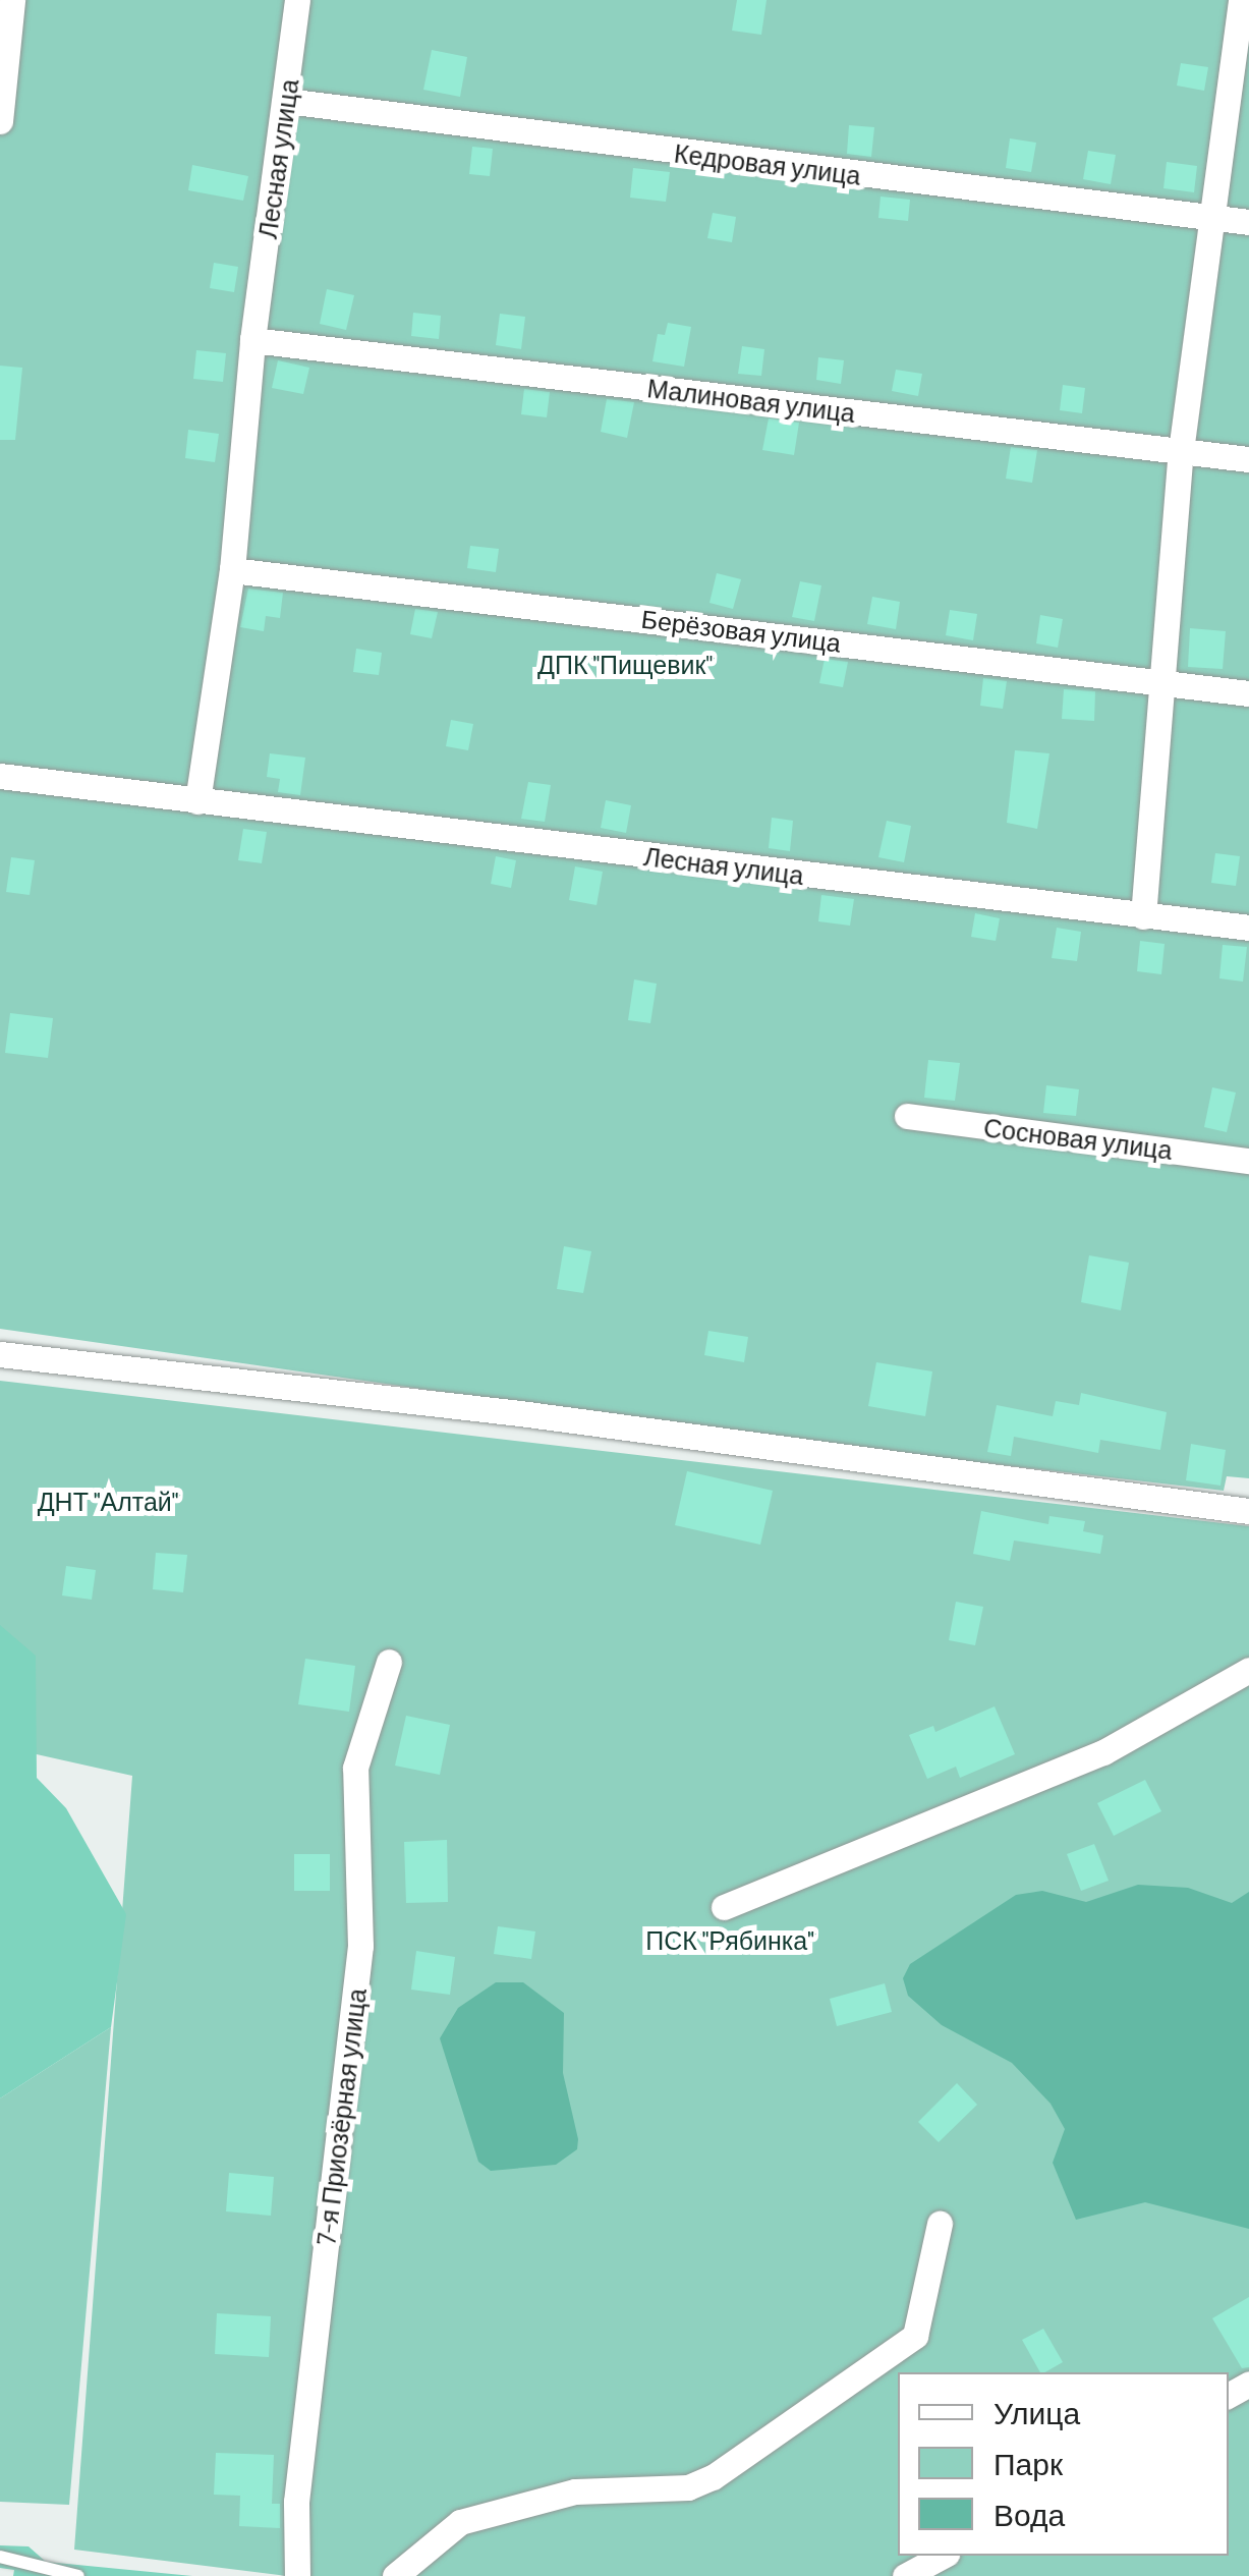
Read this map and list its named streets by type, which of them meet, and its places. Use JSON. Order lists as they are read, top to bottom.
{
  "streets": {
    "street": [
      "Лесная улица",
      "Кедровая улица",
      "Малиновая улица",
      "Берёзовая улица",
      "Сосновая улица",
      "7-я Приозёрная улица"
    ]
  },
  "crossings": [
    ["Лесная улица", "Кедровая улица"],
    ["Лесная улица", "Малиновая улица"],
    ["Лесная улица", "Берёзовая улица"]
  ],
  "parks": ["ДПК \"Пищевик\"", "ДНТ \"Алтай\"", "ПСК \"Рябинка\""],
  "legend": ["Улица", "Парк", "Вода"]
}
